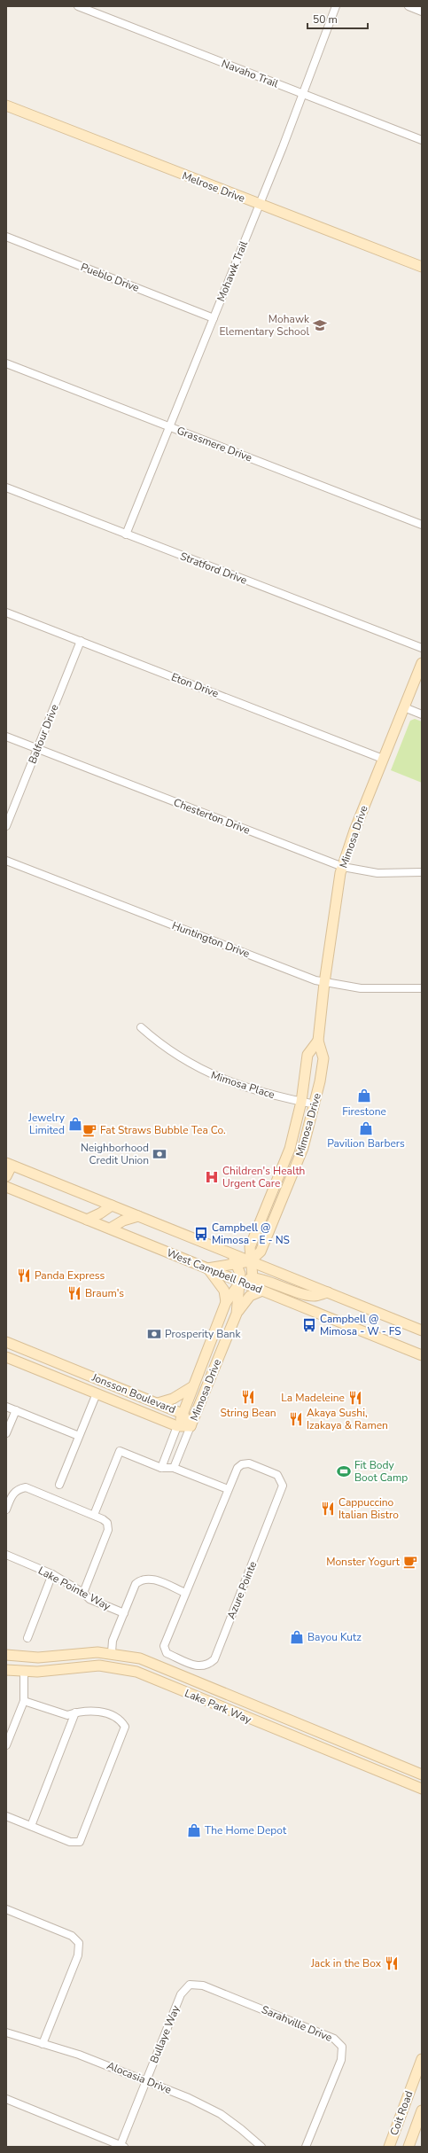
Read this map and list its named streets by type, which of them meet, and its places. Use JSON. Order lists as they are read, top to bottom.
{
  "streets": {
    "street": [
      "Navaho Trail",
      "Melrose Drive",
      "Mohawk Trail",
      "Pueblo Drive",
      "Grassmere Drive",
      "Stratford Drive",
      "Eton Drive",
      "Balfour Drive",
      "Chesterton Drive",
      "Mimosa Drive",
      "Huntington Drive",
      "Mimosa Place",
      "West Campbell Road",
      "Jonsson Boulevard",
      "Lake Pointe Way",
      "Azure Pointe",
      "Lake Park Way",
      "Sarahville Drive",
      "Bullaye Way",
      "Alocasia Drive",
      "Coit Road"
    ]
  },
  "crossings": [
    ["Navaho Trail", "Mohawk Trail"],
    ["Melrose Drive", "Mohawk Trail"],
    ["Mohawk Trail", "Pueblo Drive"],
    ["Mohawk Trail", "Grassmere Drive"],
    ["Mohawk Trail", "Stratford Drive"],
    ["Eton Drive", "Balfour Drive"],
    ["Eton Drive", "Mimosa Drive"],
    ["Balfour Drive", "Chesterton Drive"],
    ["Chesterton Drive", "Mimosa Drive"],
    ["Mimosa Drive", "Huntington Drive"],
    ["Mimosa Drive", "Mimosa Place"],
    ["Mimosa Drive", "West Campbell Road"],
    ["Mimosa Drive", "Jonsson Boulevard"],
    ["Sarahville Drive", "Bullaye Way"],
    ["Bullaye Way", "Alocasia Drive"]
  ],
  "places": {
    "school or university": ["Mohawk Elementary School"],
    "shop": [
      "Firestone",
      "Jewelry Limited",
      "Pavilion Barbers",
      "Bayou Kutz",
      "The Home Depot"
    ],
    "cafe": ["Fat Straws Bubble Tea Co.", "Monster Yogurt"],
    "bank": ["Neighborhood Credit Union", "Prosperity Bank"],
    "hospital": ["Children's Health Urgent Care"],
    "bus stop": ["Campbell @ Mimosa - E - NS", "Campbell @ Mimosa - W - FS"],
    "restaurant": [
      "Panda Express",
      "Braum's",
      "String Bean",
      "La Madeleine",
      "Akaya Sushi, Izakaya & Ramen",
      "Cappuccino Italian Bistro",
      "Jack in the Box"
    ],
    "sports": ["Fit Body Boot Camp"]
  },
  "scale_bar": "50 m"
}
